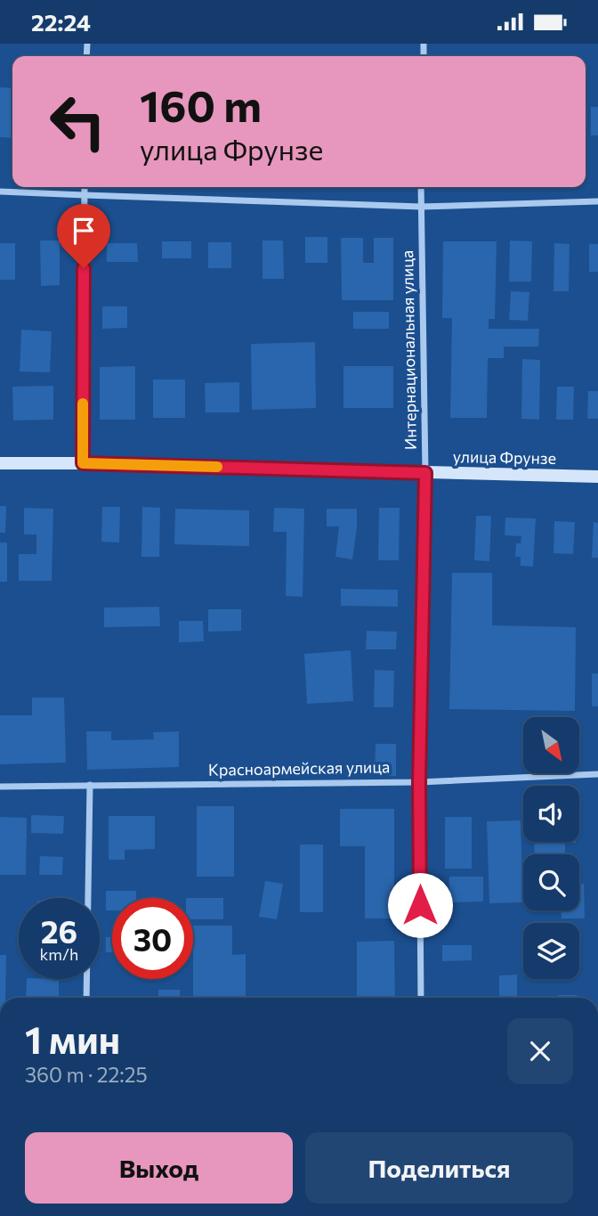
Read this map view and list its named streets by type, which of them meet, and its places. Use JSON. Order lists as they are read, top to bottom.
{
  "streets": {
    "street": ["Интернациональная улица", "улица Фрунзе", "Красноармейская улица"]
  },
  "crossings": [
    ["Интернациональная улица", "улица Фрунзе"],
    ["Интернациональная улица", "Красноармейская улица"]
  ],
  "north": "bottom right",
  "page": {
    "status": "22:24",
    "turn": ["160 m", "улица Фрунзе"],
    "speed": "26 km/h",
    "limit": "30",
    "heading": ["1 мин", "360 m · 22:25"],
    "buttons": ["Выход", "Поделиться"]
  }
}
